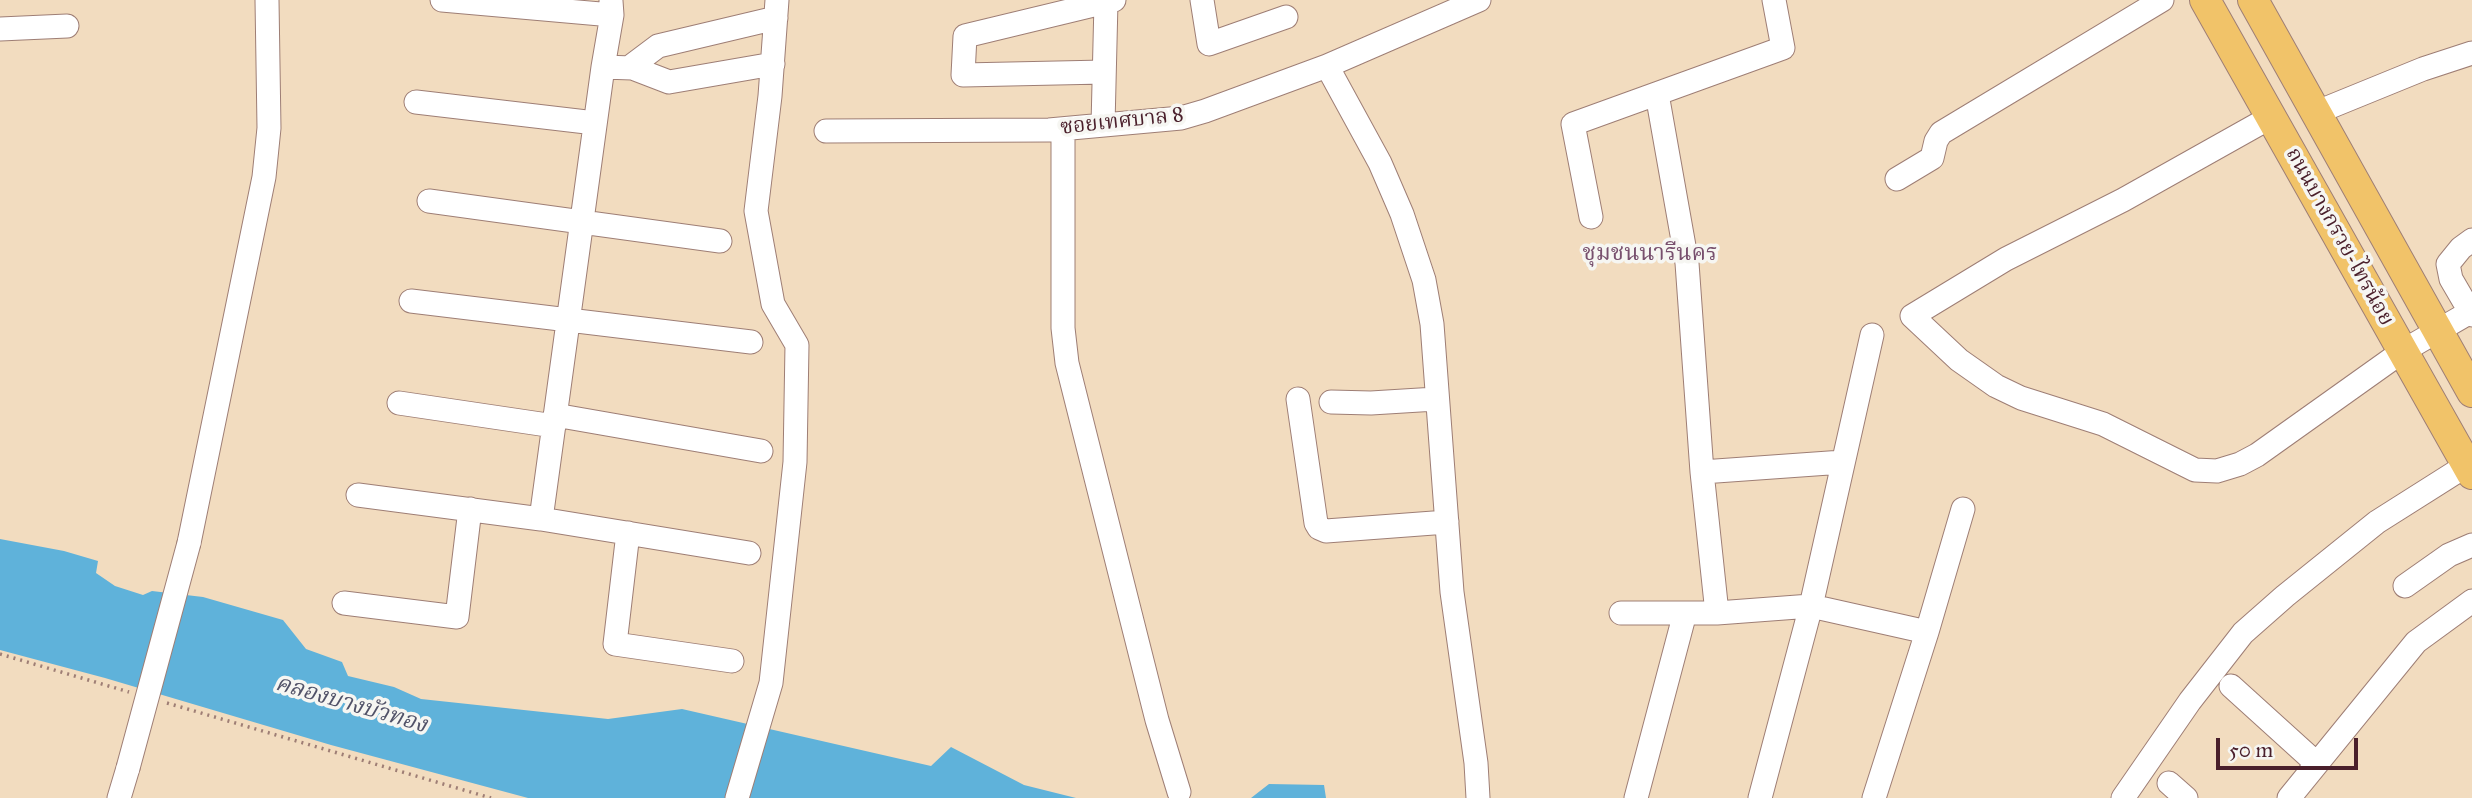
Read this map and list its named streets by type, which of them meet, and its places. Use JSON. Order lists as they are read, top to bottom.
{
  "streets": {
    "main road": ["ถนนบางกรวย-ไทรน้อย"],
    "street": ["ซอยเทศบาล 8"]
  },
  "districts": ["ชุมชนนารีนคร"],
  "water": ["คลองบางบัวทอง"],
  "scale_bar": "50 m"
}
